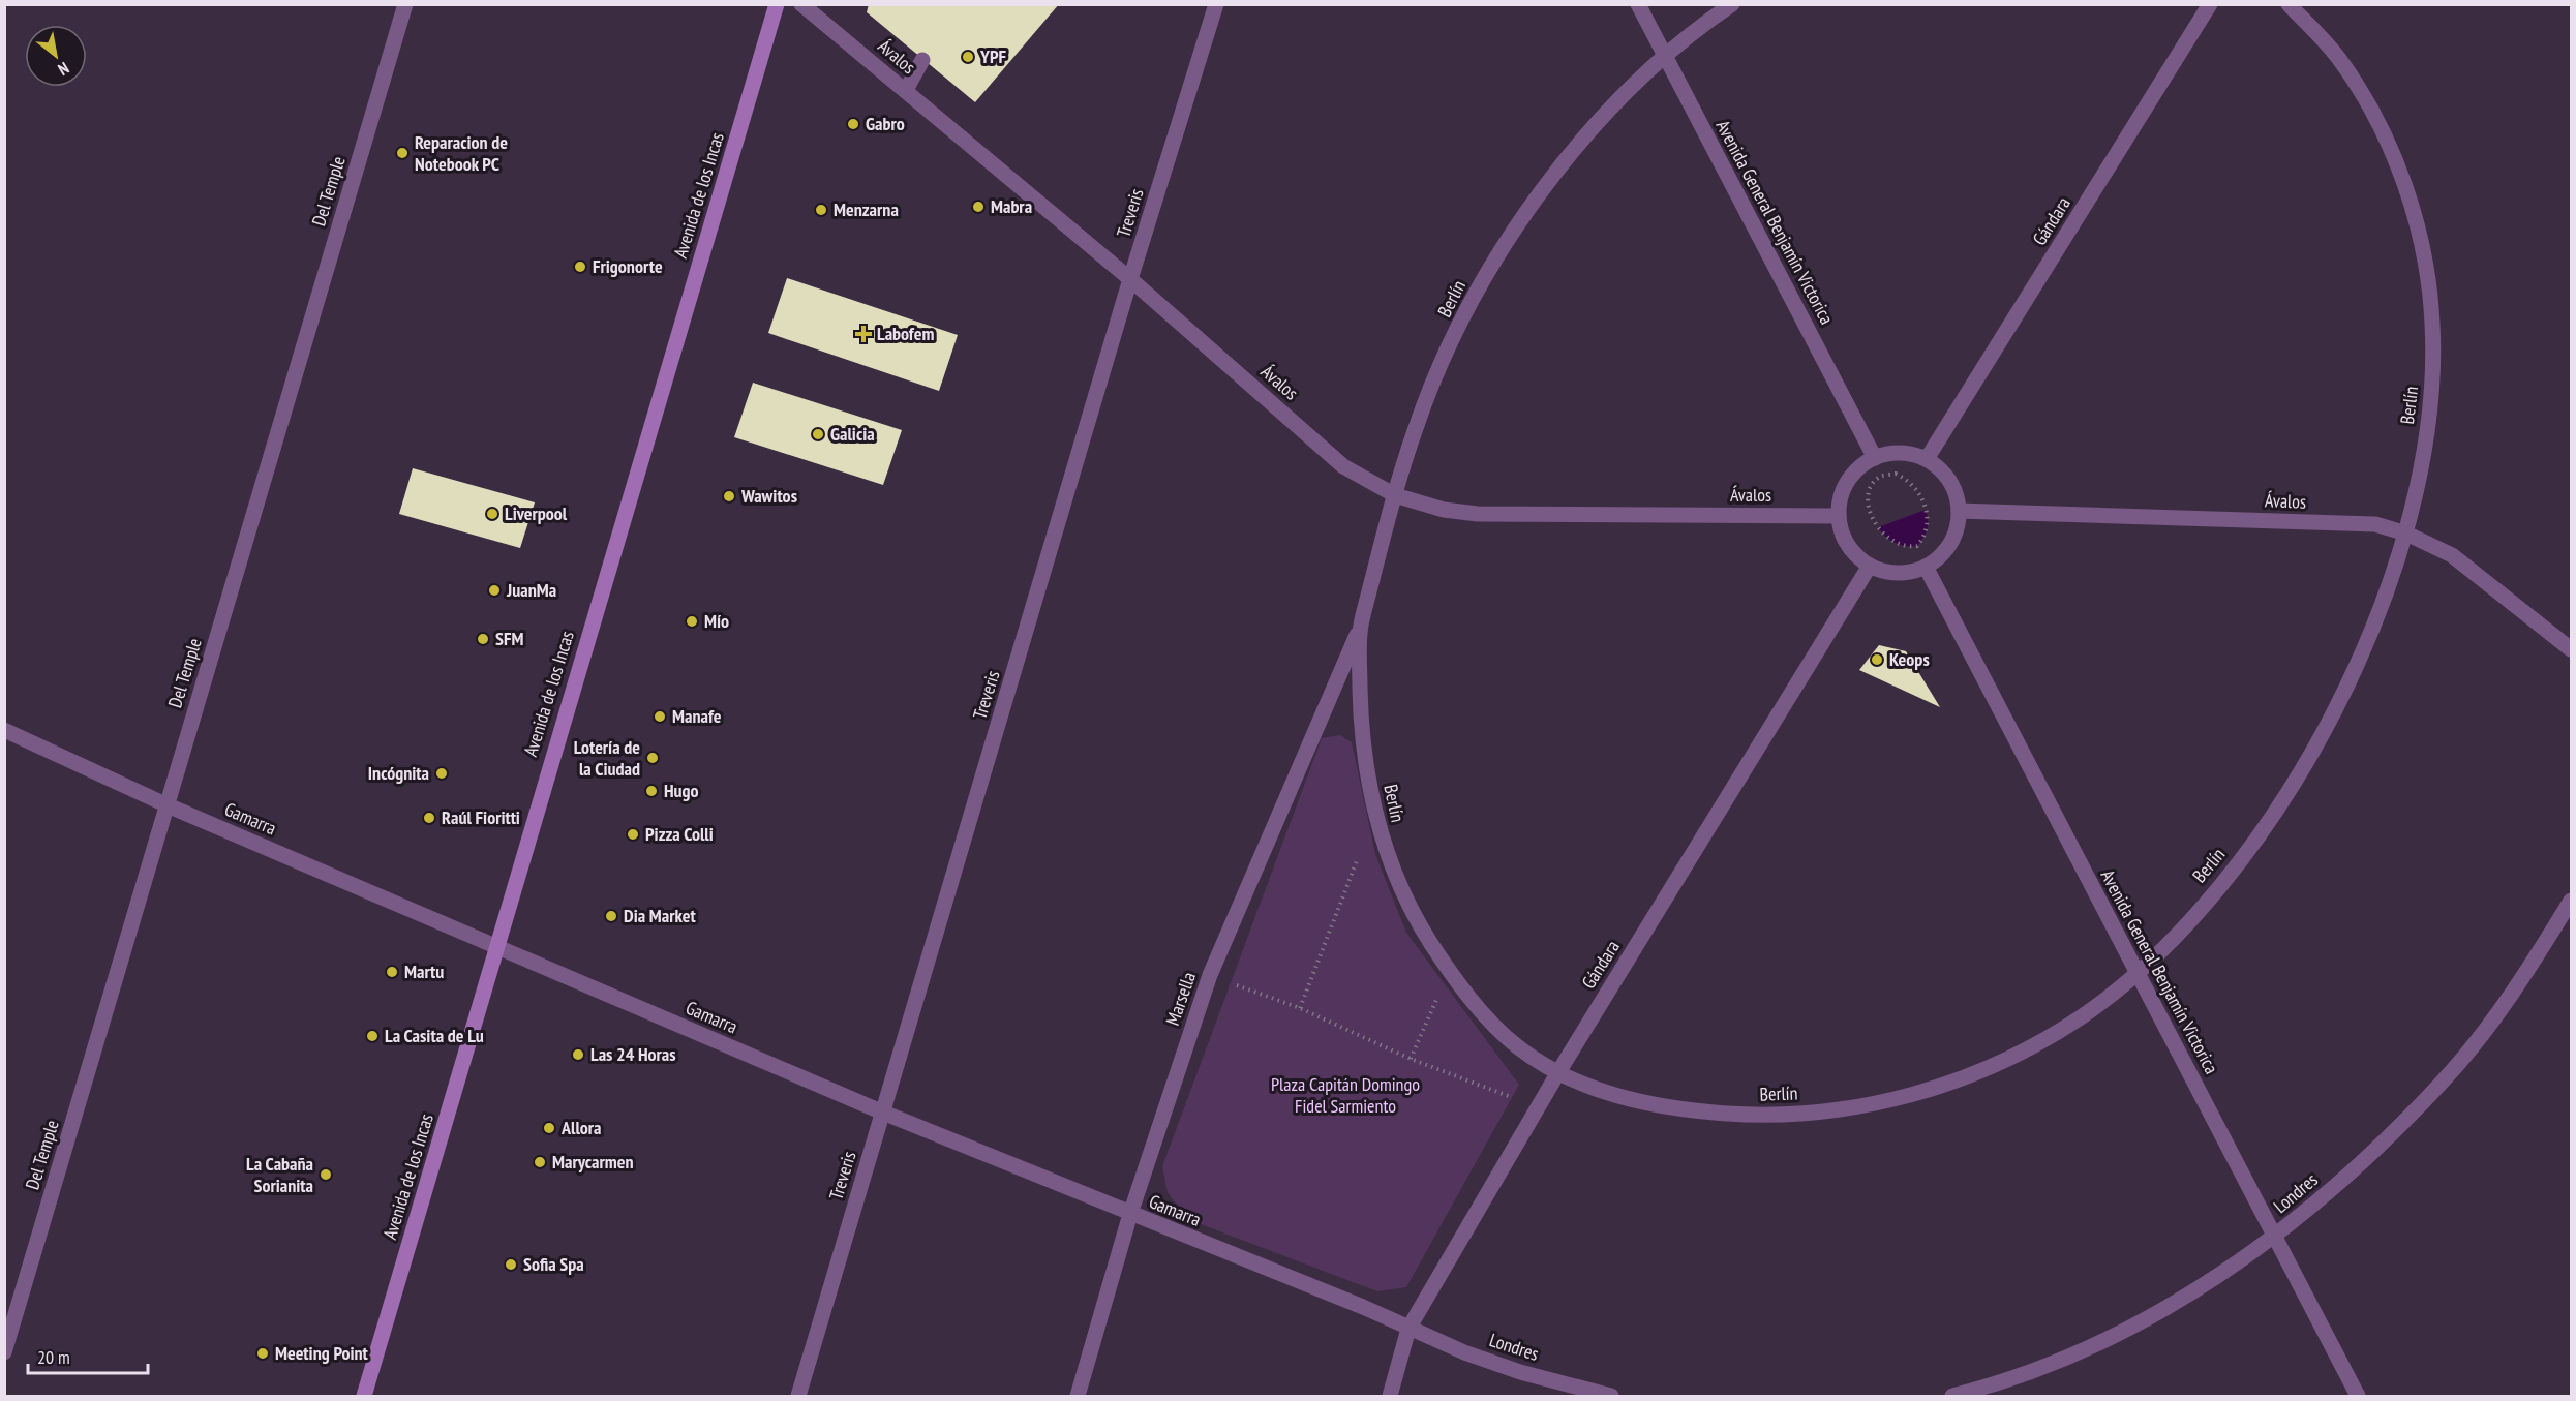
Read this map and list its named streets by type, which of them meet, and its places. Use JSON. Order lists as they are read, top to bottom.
{
  "streets": {
    "main road": ["Avenida de los Incas"],
    "street": [
      "Ávalos",
      "Del Temple",
      "Treveris",
      "Gándara",
      "Avenida General Benjamín Victorica",
      "Berlín",
      "Gamarra",
      "Marsella",
      "Londres"
    ]
  },
  "crossings": [
    ["Ávalos", "Treveris"],
    ["Ávalos", "Berlín"],
    ["Del Temple", "Gamarra"],
    ["Avenida de los Incas", "Gamarra"],
    ["Treveris", "Gamarra"],
    ["Gándara", "Berlín"],
    ["Gándara", "Gamarra"],
    ["Gándara", "Londres"],
    ["Avenida General Benjamín Victorica", "Berlín"],
    ["Avenida General Benjamín Victorica", "Londres"],
    ["Berlín", "Marsella"],
    ["Gamarra", "Marsella"],
    ["Gamarra", "Londres"]
  ],
  "parks": ["Plaza Capitán Domingo Fidel Sarmiento"],
  "places": {
    "other": [
      "YPF",
      "Gabro",
      "Reparacion de Notebook PC",
      "Mabra",
      "Menzarna",
      "Frigonorte",
      "Galicia",
      "Wawitos",
      "Liverpool",
      "JuanMa",
      "Mío",
      "SFM",
      "Keops",
      "Manafe",
      "Lotería de la Ciudad",
      "Incógnita",
      "Hugo",
      "Raúl Fioritti",
      "Pizza Colli",
      "Dia Market",
      "Martu",
      "La Casita de Lu",
      "Las 24 Horas",
      "Allora",
      "Marycarmen",
      "La Cabaña Sorianita",
      "Sofia Spa",
      "Meeting Point"
    ],
    "health": ["Labofem"]
  },
  "scale_bar": "20 m",
  "north": "bottom right"
}
